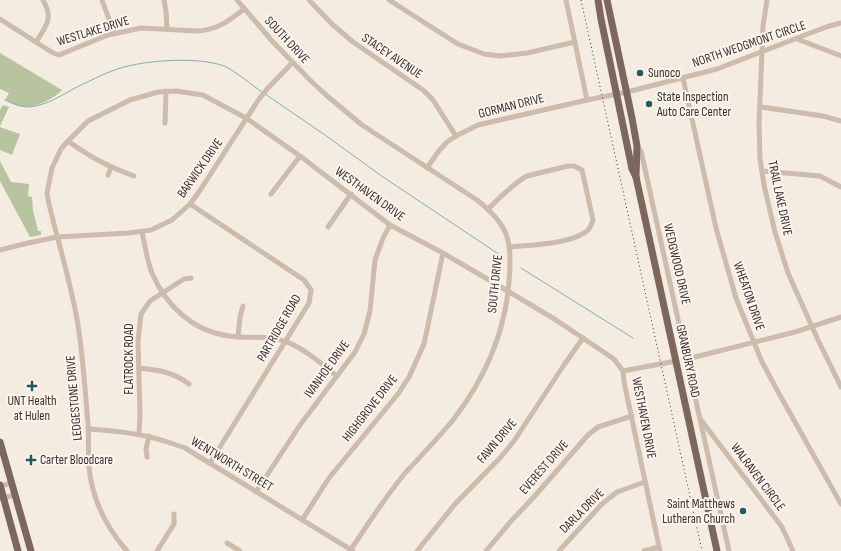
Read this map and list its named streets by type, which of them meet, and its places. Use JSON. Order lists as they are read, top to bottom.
{
  "streets": {
    "main road": ["GRANBURY ROAD"],
    "street": [
      "WESTLAKE DRIVE",
      "SOUTH DRIVE",
      "NORTH WEDGMONT CIRCLE",
      "STACEY AVENUE",
      "GORMAN DRIVE",
      "BARWICK DRIVE",
      "WESTHAVEN DRIVE",
      "TRAIL LAKE DRIVE",
      "WEDGWOOD DRIVE",
      "WHEATON DRIVE",
      "PARTRIDGE ROAD",
      "FLATROCK ROAD",
      "IVANHOE DRIVE",
      "LEDGESTONE DRIVE",
      "HIGHGROVE DRIVE",
      "FAWN DRIVE",
      "WENTWORTH STREET",
      "EVEREST DRIVE",
      "WALRAVEN CIRCLE",
      "DARLA DRIVE"
    ]
  },
  "crossings": [
    ["WESTLAKE DRIVE", "SOUTH DRIVE"],
    ["SOUTH DRIVE", "GORMAN DRIVE"],
    ["SOUTH DRIVE", "BARWICK DRIVE"],
    ["SOUTH DRIVE", "WESTHAVEN DRIVE"],
    ["SOUTH DRIVE", "WENTWORTH STREET"],
    ["NORTH WEDGMONT CIRCLE", "GORMAN DRIVE"],
    ["NORTH WEDGMONT CIRCLE", "TRAIL LAKE DRIVE"],
    ["NORTH WEDGMONT CIRCLE", "WHEATON DRIVE"],
    ["NORTH WEDGMONT CIRCLE", "GRANBURY ROAD"],
    ["STACEY AVENUE", "GORMAN DRIVE"],
    ["GORMAN DRIVE", "GRANBURY ROAD"],
    ["BARWICK DRIVE", "WESTHAVEN DRIVE"],
    ["BARWICK DRIVE", "PARTRIDGE ROAD"],
    ["BARWICK DRIVE", "LEDGESTONE DRIVE"],
    ["WESTHAVEN DRIVE", "IVANHOE DRIVE"],
    ["WESTHAVEN DRIVE", "LEDGESTONE DRIVE"],
    ["WESTHAVEN DRIVE", "HIGHGROVE DRIVE"],
    ["WESTHAVEN DRIVE", "FAWN DRIVE"],
    ["WESTHAVEN DRIVE", "EVEREST DRIVE"],
    ["WESTHAVEN DRIVE", "DARLA DRIVE"],
    ["WEDGWOOD DRIVE", "GRANBURY ROAD"],
    ["WEDGWOOD DRIVE", "WALRAVEN CIRCLE"],
    ["PARTRIDGE ROAD", "WENTWORTH STREET"],
    ["FLATROCK ROAD", "WENTWORTH STREET"],
    ["IVANHOE DRIVE", "WENTWORTH STREET"],
    ["LEDGESTONE DRIVE", "WENTWORTH STREET"],
    ["HIGHGROVE DRIVE", "WENTWORTH STREET"]
  ],
  "places": {
    "other": ["Sunoco", "State Inspection Auto Care Center", "Saint Matthews Lutheran Church"],
    "health": ["UNT Health at Hulen", "Carter Bloodcare"]
  }
}
